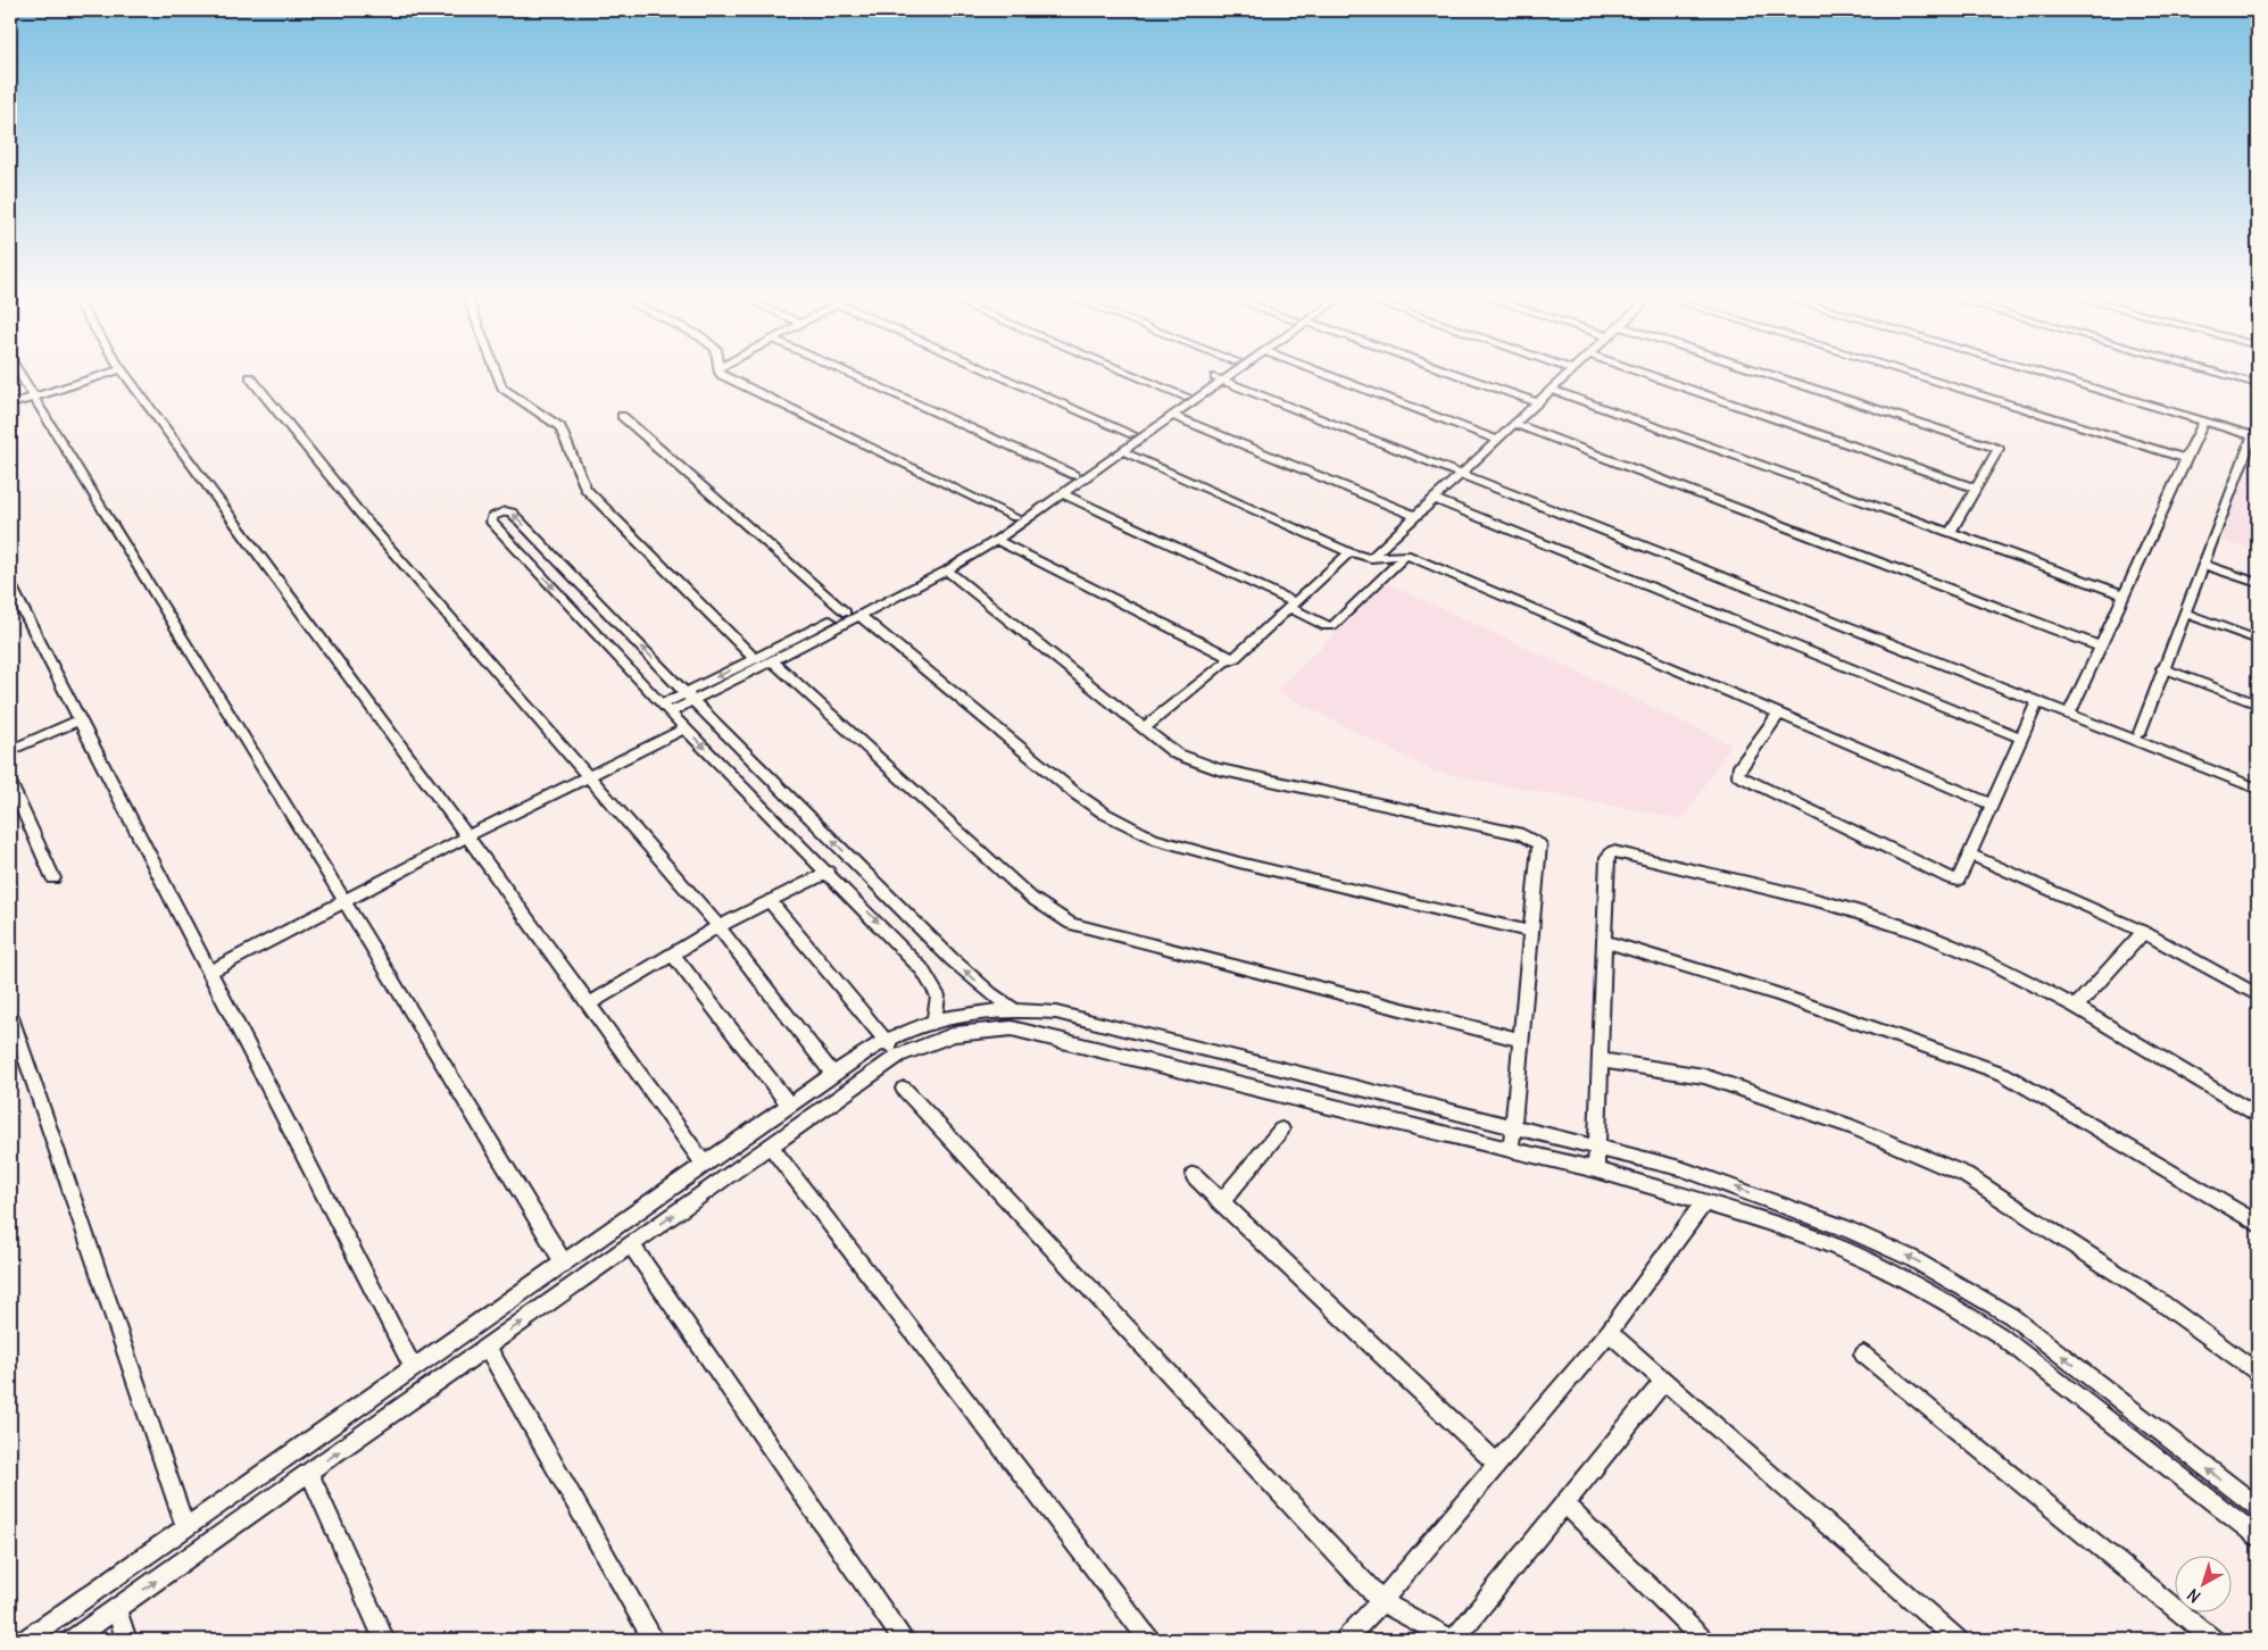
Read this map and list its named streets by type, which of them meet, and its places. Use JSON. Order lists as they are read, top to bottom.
{
  "north": "bottom left"
}
